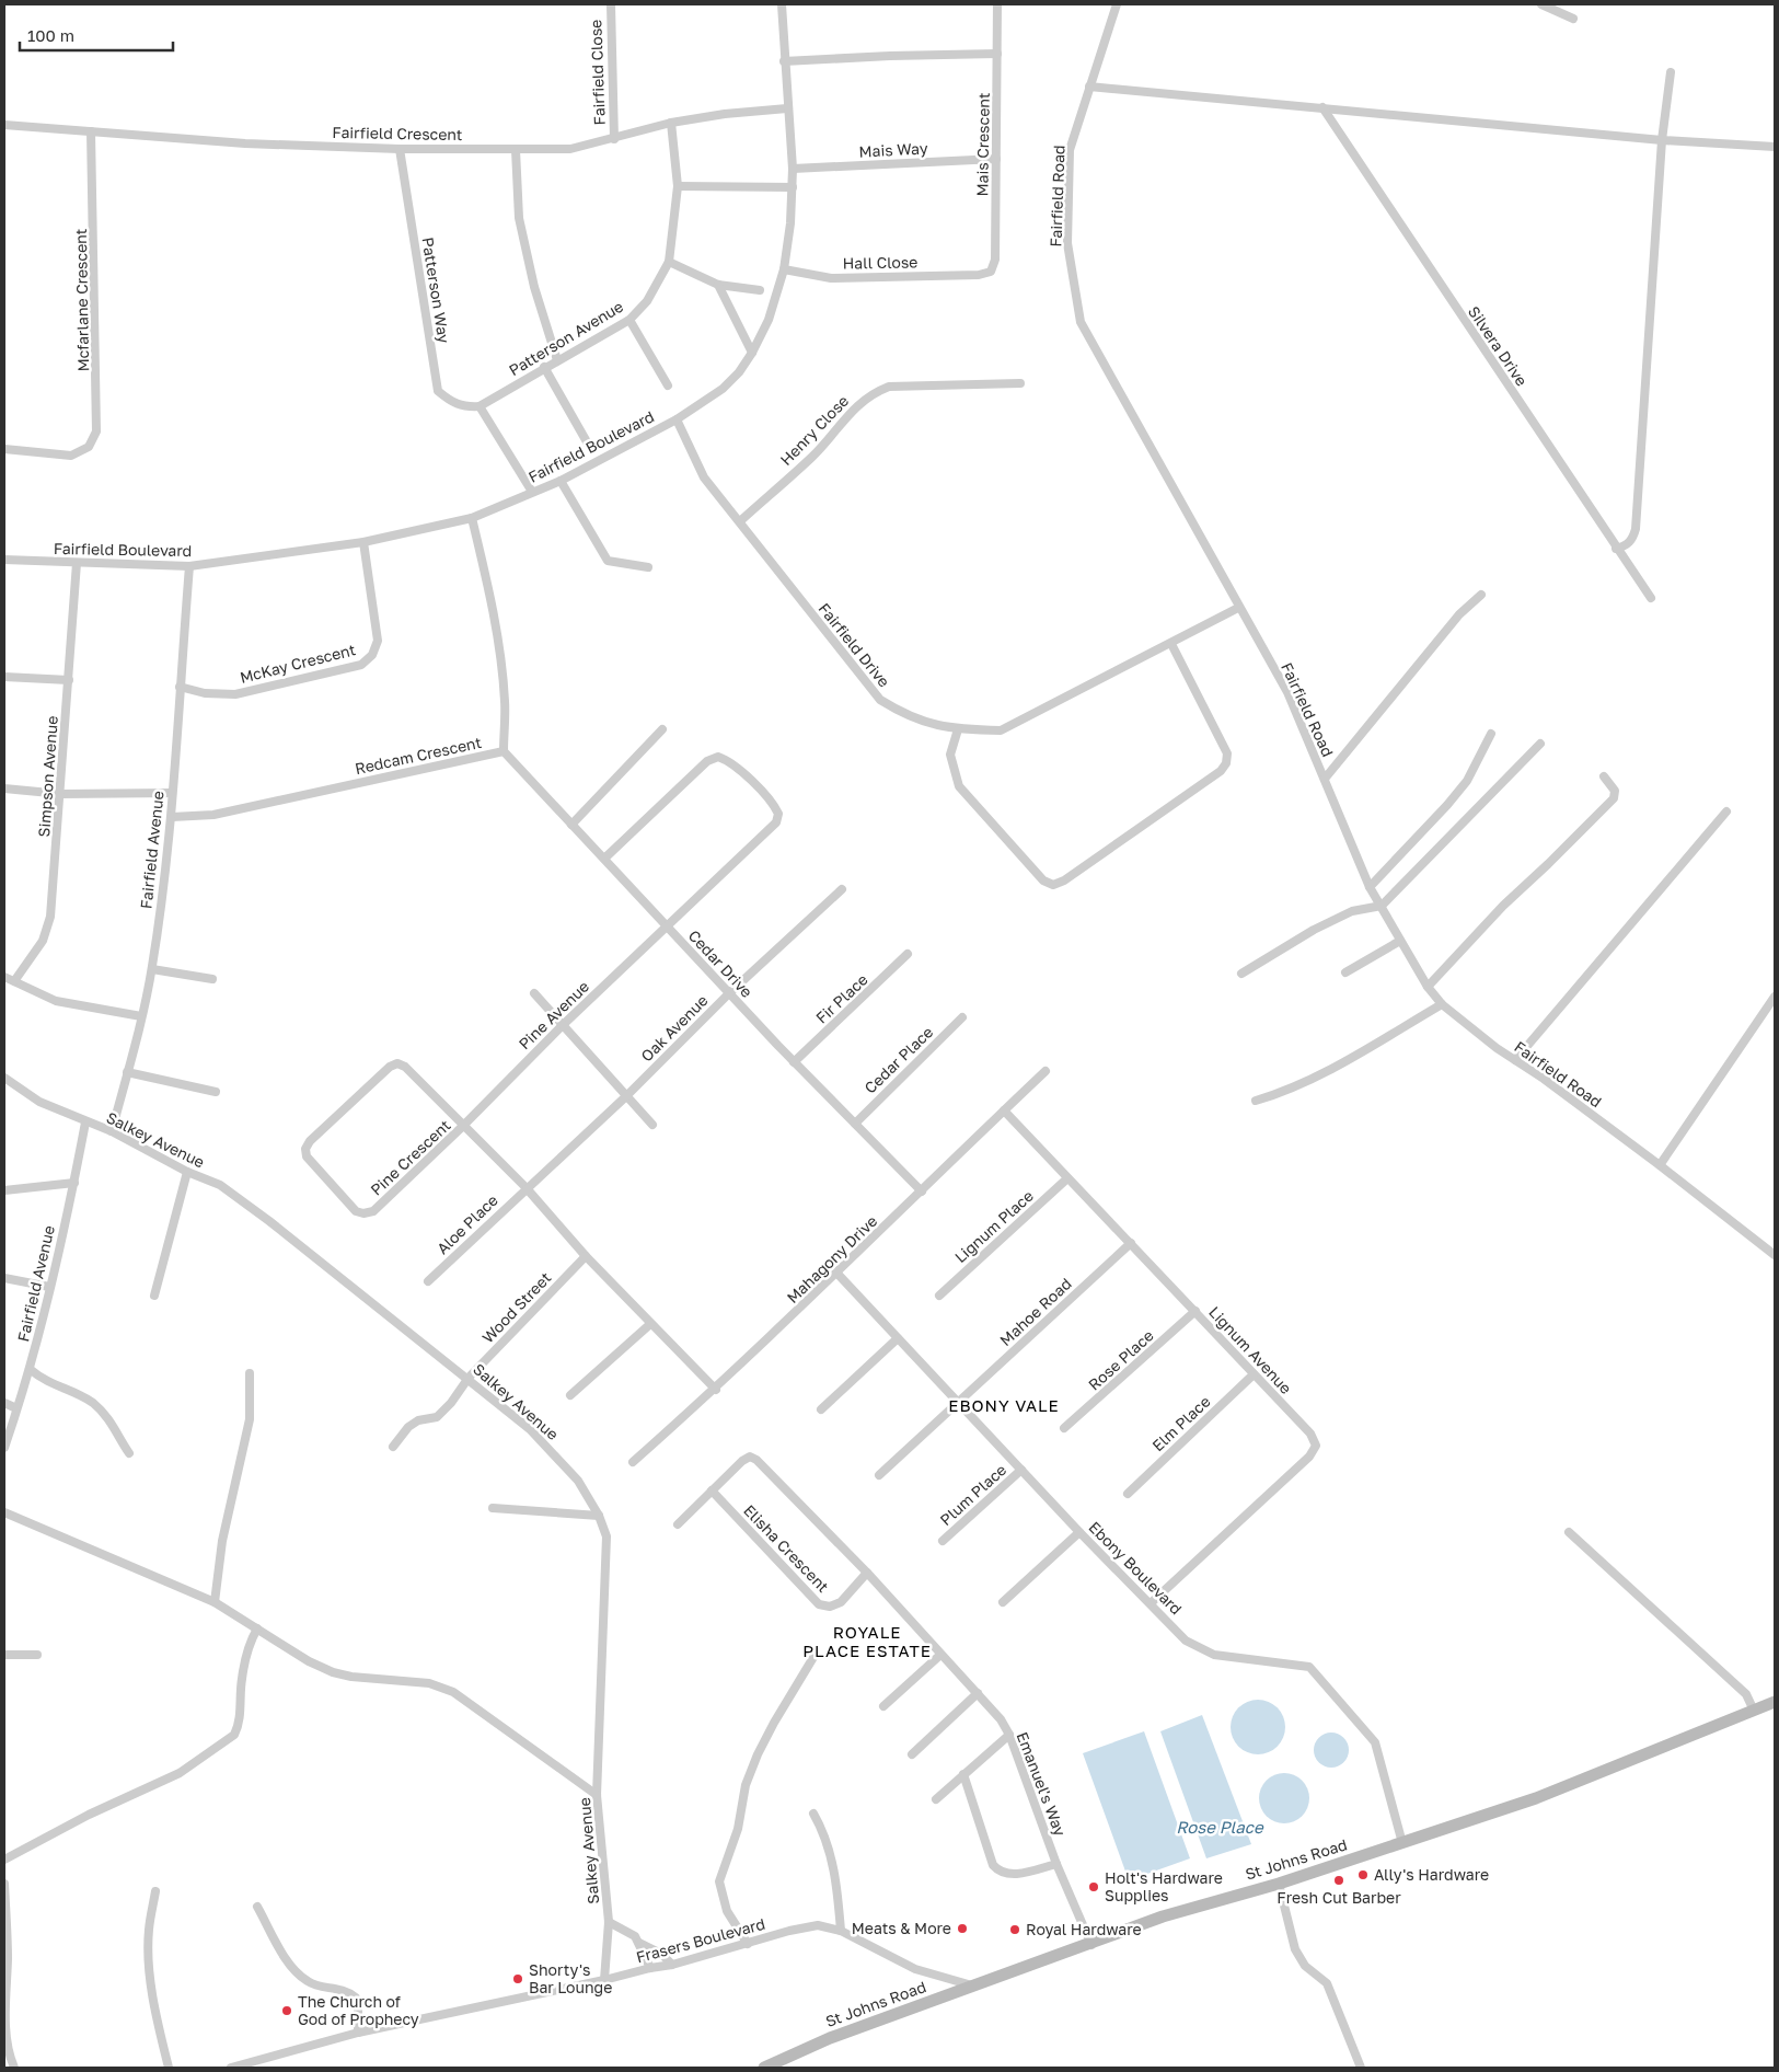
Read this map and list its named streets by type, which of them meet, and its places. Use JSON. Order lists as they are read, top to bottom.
{
  "streets": {
    "main road": ["St Johns Road"],
    "street": [
      "Fairfield Close",
      "Fairfield Crescent",
      "Mais Crescent",
      "Mais Way",
      "Fairfield Road",
      "Hall Close",
      "Patterson Way",
      "Mcfarlane Crescent",
      "Patterson Avenue",
      "Silvera Drive",
      "Henry Close",
      "Fairfield Boulevard",
      "Fairfield Drive",
      "McKay Crescent",
      "Redcam Crescent",
      "Simpson Avenue",
      "Fairfield Avenue",
      "Cedar Drive",
      "Fir Place",
      "Pine Avenue",
      "Oak Avenue",
      "Cedar Place",
      "Salkey Avenue",
      "Pine Crescent",
      "Aloe Place",
      "Lignum Place",
      "Mahagony Drive",
      "Wood Street",
      "Mahoe Road",
      "Lignum Avenue",
      "Rose Place",
      "Elm Place",
      "Plum Place",
      "Elisha Crescent",
      "Ebony Boulevard",
      "Emanuel's Way",
      "Frasers Boulevard"
    ]
  },
  "crossings": [
    ["Fairfield Close", "Fairfield Crescent"],
    ["Fairfield Crescent", "Patterson Way"],
    ["Fairfield Crescent", "Mcfarlane Crescent"],
    ["Fairfield Crescent", "Patterson Avenue"],
    ["Fairfield Crescent", "Fairfield Boulevard"],
    ["Mais Crescent", "Mais Way"],
    ["Mais Crescent", "Hall Close"],
    ["Mais Way", "Fairfield Boulevard"],
    ["Fairfield Road", "Fairfield Drive"],
    ["Hall Close", "Fairfield Boulevard"],
    ["Patterson Way", "Patterson Avenue"],
    ["Henry Close", "Fairfield Drive"],
    ["Fairfield Boulevard", "Fairfield Drive"],
    ["Fairfield Boulevard", "McKay Crescent"],
    ["Fairfield Boulevard", "Redcam Crescent"],
    ["Fairfield Boulevard", "Simpson Avenue"],
    ["Fairfield Boulevard", "Fairfield Avenue"],
    ["McKay Crescent", "Fairfield Avenue"],
    ["Redcam Crescent", "Fairfield Avenue"],
    ["Redcam Crescent", "Cedar Drive"],
    ["Fairfield Avenue", "Salkey Avenue"],
    ["Cedar Drive", "Fir Place"],
    ["Cedar Drive", "Pine Avenue"],
    ["Cedar Drive", "Oak Avenue"],
    ["Cedar Drive", "Cedar Place"],
    ["Cedar Drive", "Mahagony Drive"],
    ["Pine Avenue", "Pine Crescent"],
    ["Oak Avenue", "Aloe Place"],
    ["Salkey Avenue", "Wood Street"],
    ["Salkey Avenue", "Frasers Boulevard"],
    ["Lignum Place", "Lignum Avenue"],
    ["Mahagony Drive", "Lignum Avenue"],
    ["Mahagony Drive", "Ebony Boulevard"],
    ["Mahoe Road", "Lignum Avenue"],
    ["Mahoe Road", "Ebony Boulevard"],
    ["Lignum Avenue", "Rose Place"],
    ["Lignum Avenue", "Elm Place"],
    ["Lignum Avenue", "Ebony Boulevard"],
    ["Plum Place", "Ebony Boulevard"],
    ["Elisha Crescent", "Emanuel's Way"],
    ["Ebony Boulevard", "St Johns Road"],
    ["Emanuel's Way", "St Johns Road"],
    ["St Johns Road", "Frasers Boulevard"]
  ],
  "districts": ["EBONY VALE", "ROYALE PLACE ESTATE"],
  "water": ["Rose Place"],
  "places": [
    "Ally's Hardware",
    "Fresh Cut Barber",
    "Holt's Hardware Supplies",
    "Meats & More",
    "Royal Hardware",
    "Shorty's Bar Lounge",
    "The Church of God of Prophecy"
  ],
  "scale_bar": "100 m"
}
